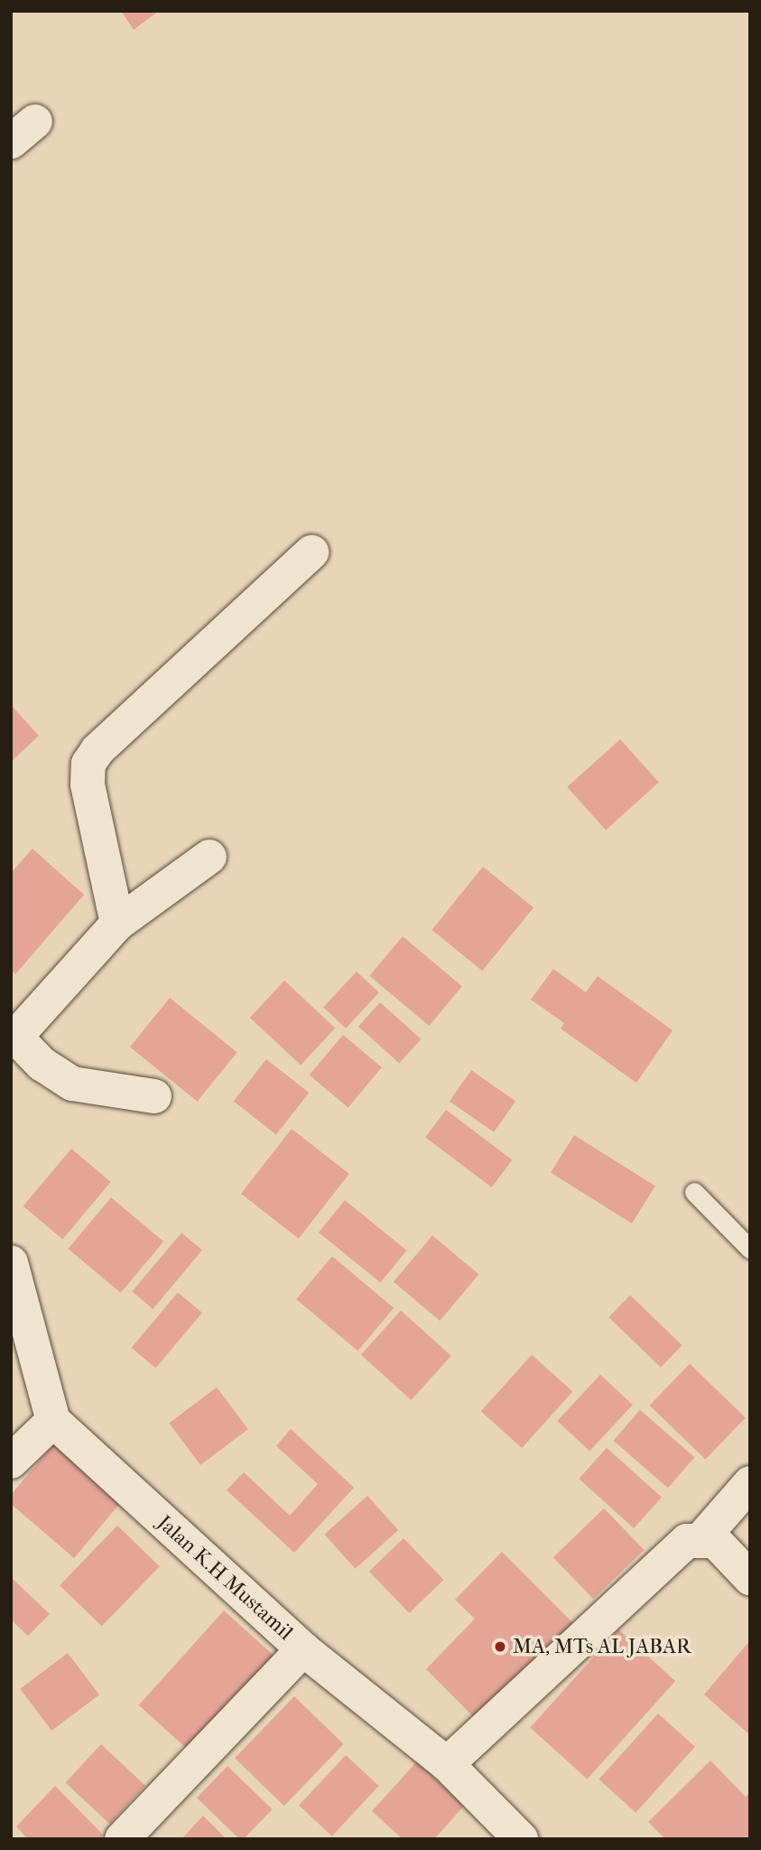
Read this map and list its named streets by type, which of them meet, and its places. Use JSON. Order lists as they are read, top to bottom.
{
  "streets": {
    "street": ["Jalan K.H Mustamil"]
  },
  "places": ["MA, MTs AL JABAR"]
}
